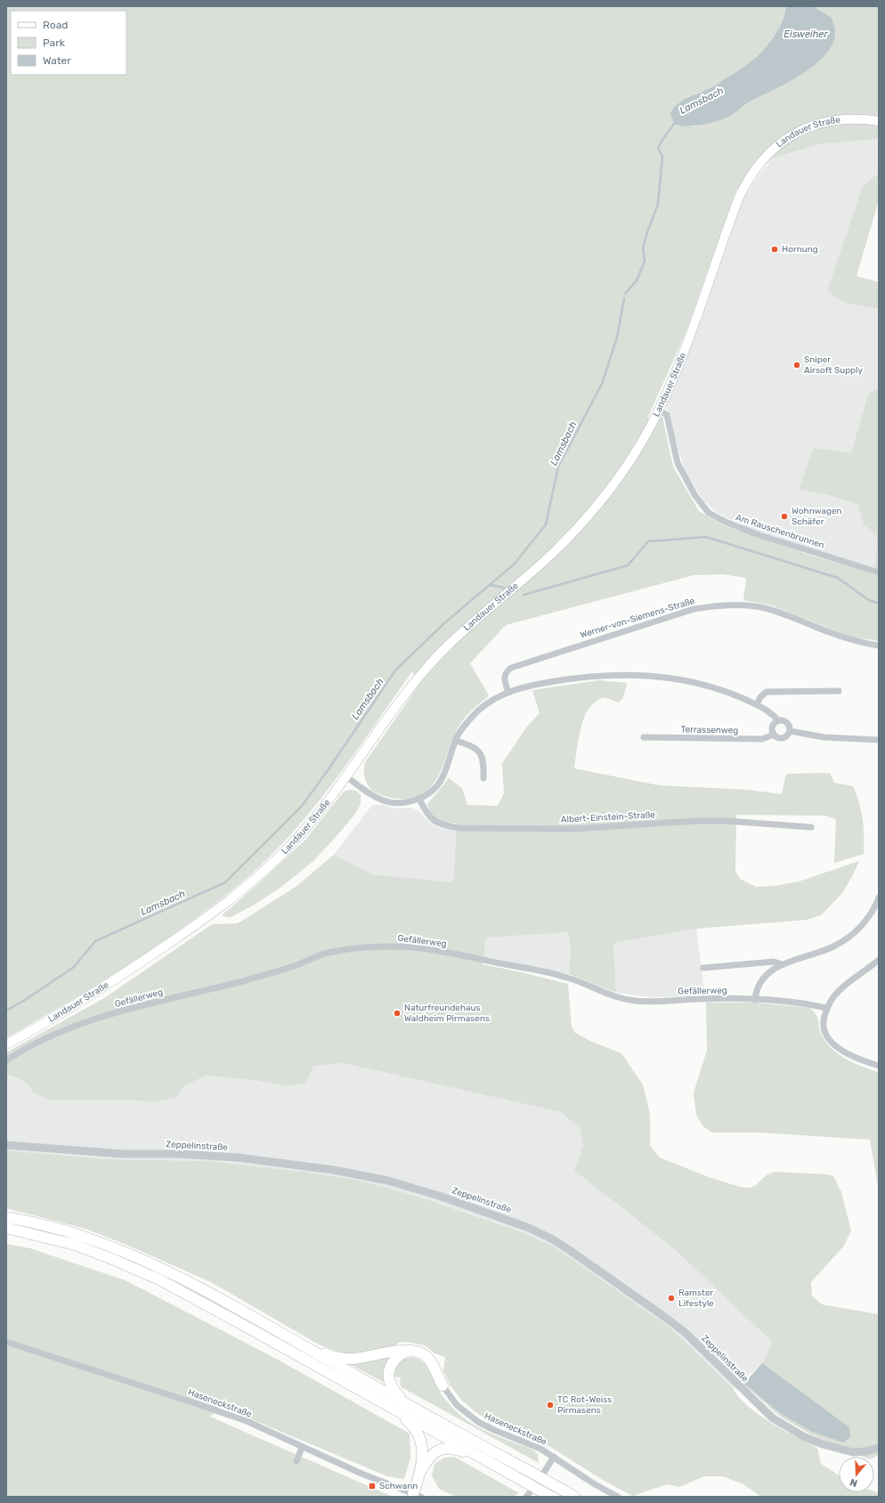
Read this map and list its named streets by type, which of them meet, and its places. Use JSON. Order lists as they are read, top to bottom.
{
  "streets": {
    "main road": ["Landauer Straße"],
    "street": [
      "Am Rauschenbrunnen",
      "Werner-von-Siemens-Straße",
      "Terrassenweg",
      "Albert-Einstein-Straße",
      "Gefällerweg",
      "Zeppelinstraße",
      "Haseneckstraße"
    ]
  },
  "crossings": [
    ["Landauer Straße", "Am Rauschenbrunnen"]
  ],
  "water": ["Eisweiher", "Lamsbach"],
  "places": {
    "other": [
      "Hornung",
      "Sniper Airsoft Supply",
      "Wohnwagen Schäfer",
      "Naturfreundehaus Waldheim Pirmasens",
      "Ramster Lifestyle",
      "TC Rot-Weiss Pirmasens"
    ],
    "transit": ["Schwann"]
  },
  "legend": ["Road", "Park", "Water"],
  "north": "bottom"
}
